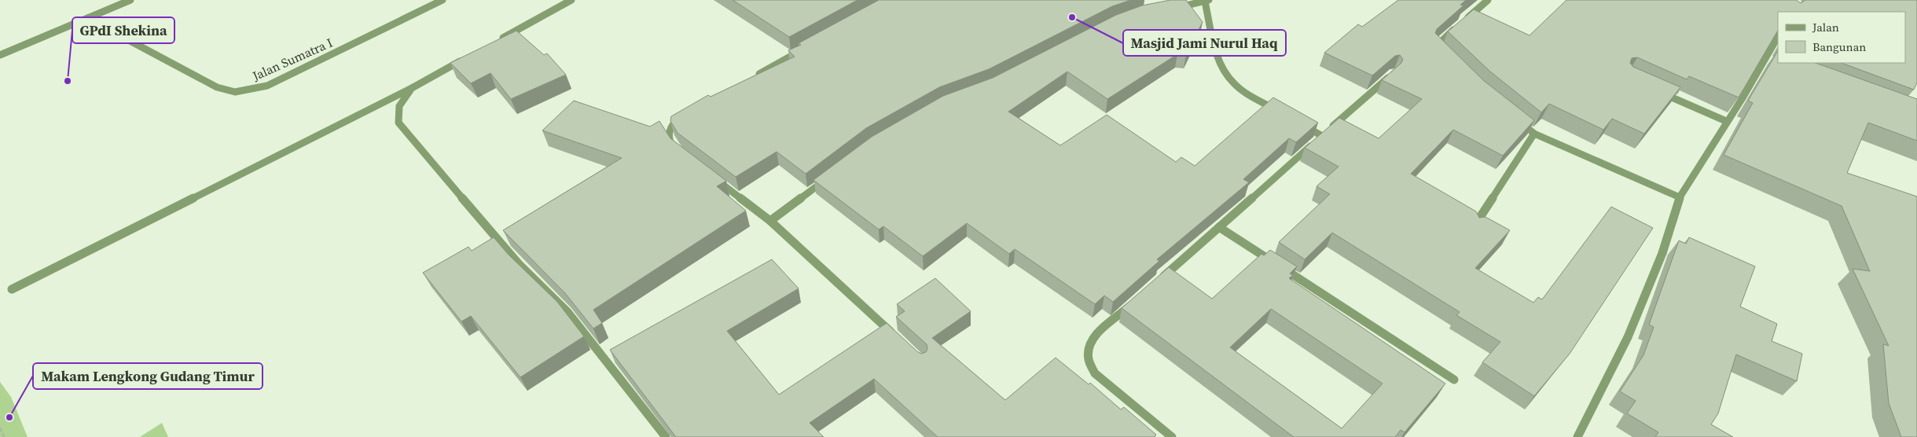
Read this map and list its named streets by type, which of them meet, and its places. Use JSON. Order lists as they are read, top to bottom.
{
  "streets": {
    "street": ["Jalan Sumatra I"]
  },
  "places": ["Masjid Jami Nurul Haq", "GPdI Shekina", "Makam Lengkong Gudang Timur"],
  "legend": ["Jalan", "Bangunan"]
}
